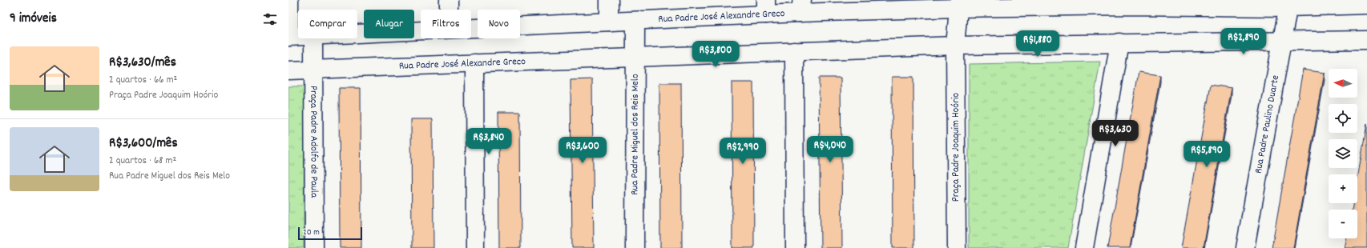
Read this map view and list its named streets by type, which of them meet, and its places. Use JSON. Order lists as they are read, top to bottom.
{
  "streets": {
    "street": [
      "Rua Padre José Alexandre Greco",
      "Rua Padre Paulino Duarte",
      "Rua Padre Miguel dos Reis Melo",
      "Praça Padre Adolfo de Paula",
      "Praça Padre Joaquim Hoório"
    ]
  },
  "crossings": [
    ["Rua Padre José Alexandre Greco", "Rua Padre Paulino Duarte"],
    ["Rua Padre José Alexandre Greco", "Rua Padre Miguel dos Reis Melo"],
    ["Rua Padre José Alexandre Greco", "Praça Padre Adolfo de Paula"],
    ["Rua Padre José Alexandre Greco", "Praça Padre Joaquim Hoório"]
  ],
  "scale_bar": "20 m",
  "north": "left",
  "page": {
    "heading": "9 imóveis",
    "chip": [
      "Comprar",
      "Alugar",
      "Filtros",
      "Novo"
    ],
    "price": [
      "R$2,890",
      "R$1,880",
      "R$3,800",
      "R$3,630",
      "R$3,840",
      "R$4,040",
      "R$3,600",
      "R$2,990",
      "R$5,890"
    ],
    "list": [
      {
        "name": "R$3,630/mês",
        "note": "2 quartos · 66 m² · Praça Padre Joaquim Hoório"
      },
      {
        "name": "R$3,600/mês",
        "note": "2 quartos · 68 m² · Rua Padre Miguel dos Reis Melo"
      }
    ],
    "map_buttons": ["+", "−"],
    "scale": "20 m"
  }
}
